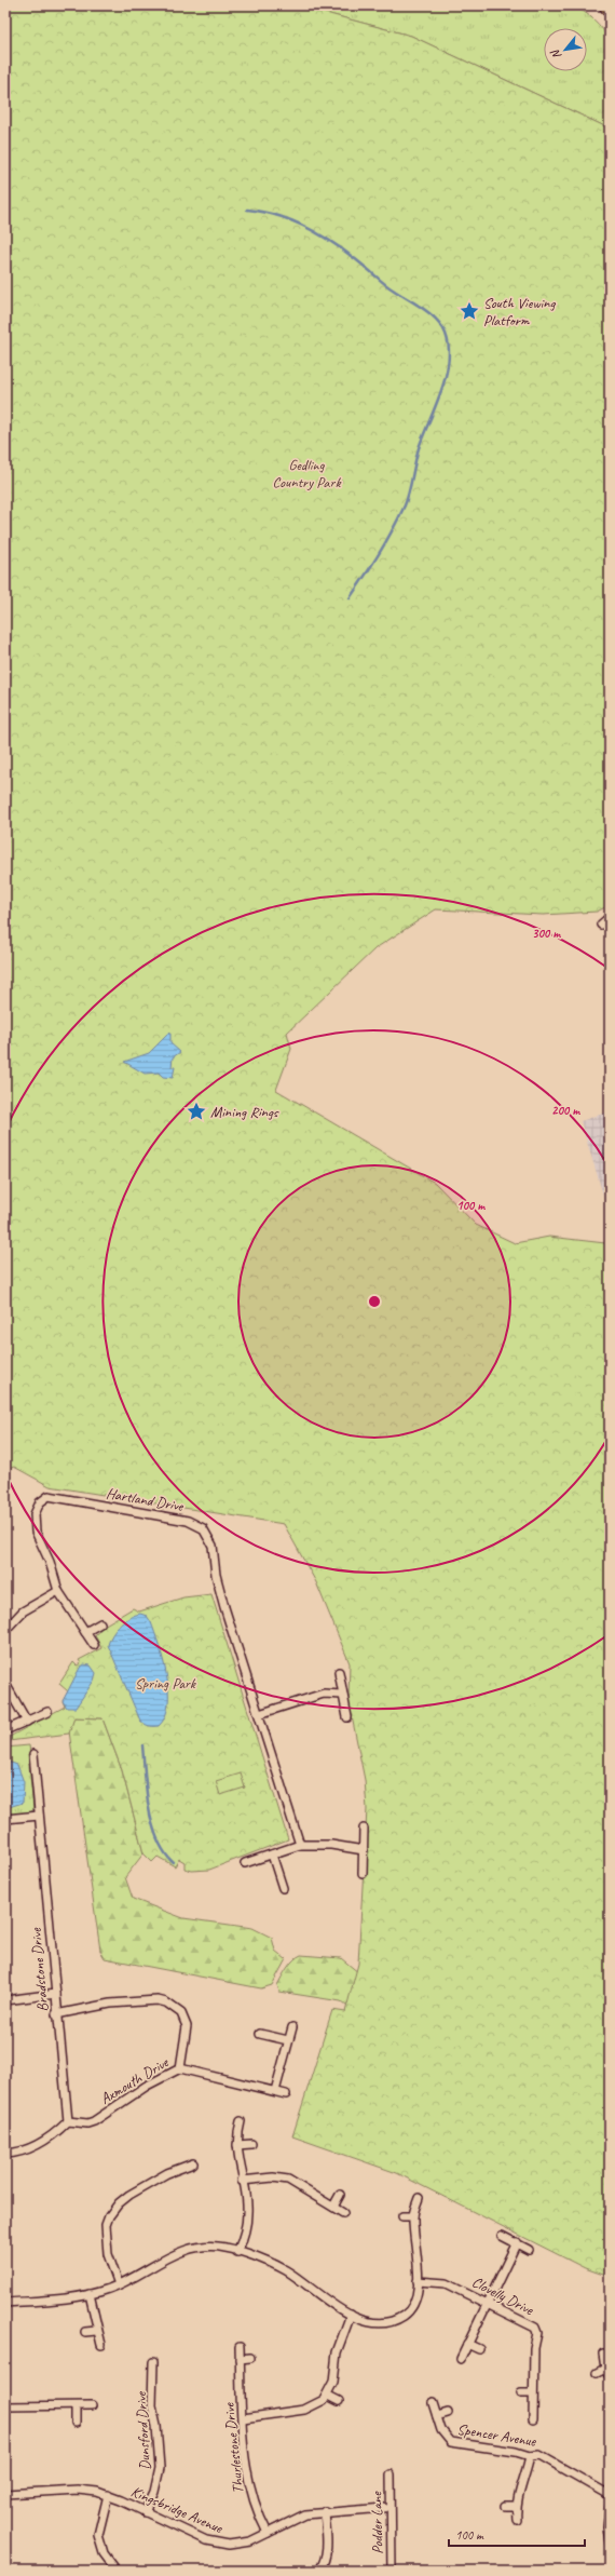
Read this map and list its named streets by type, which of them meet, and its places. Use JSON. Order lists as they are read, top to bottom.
{
  "streets": {
    "street": [
      "Hartland Drive",
      "Bradstone Drive",
      "Axmouth Drive",
      "Clovelly Drive",
      "Dunsford Drive",
      "Spencer Avenue",
      "Thurlestone Drive",
      "Kingsbridge Avenue",
      "Podder Lane"
    ]
  },
  "crossings": [
    ["Bradstone Drive", "Axmouth Drive"],
    ["Dunsford Drive", "Kingsbridge Avenue"],
    ["Thurlestone Drive", "Kingsbridge Avenue"]
  ],
  "parks": ["Gedling Country Park", "Spring Park"],
  "places": {
    "place": ["South Viewing Platform", "Mining Rings"]
  },
  "scale_bar": "100 m",
  "north": "bottom left",
  "rings": ["300 m", "200 m", "100 m"]
}
